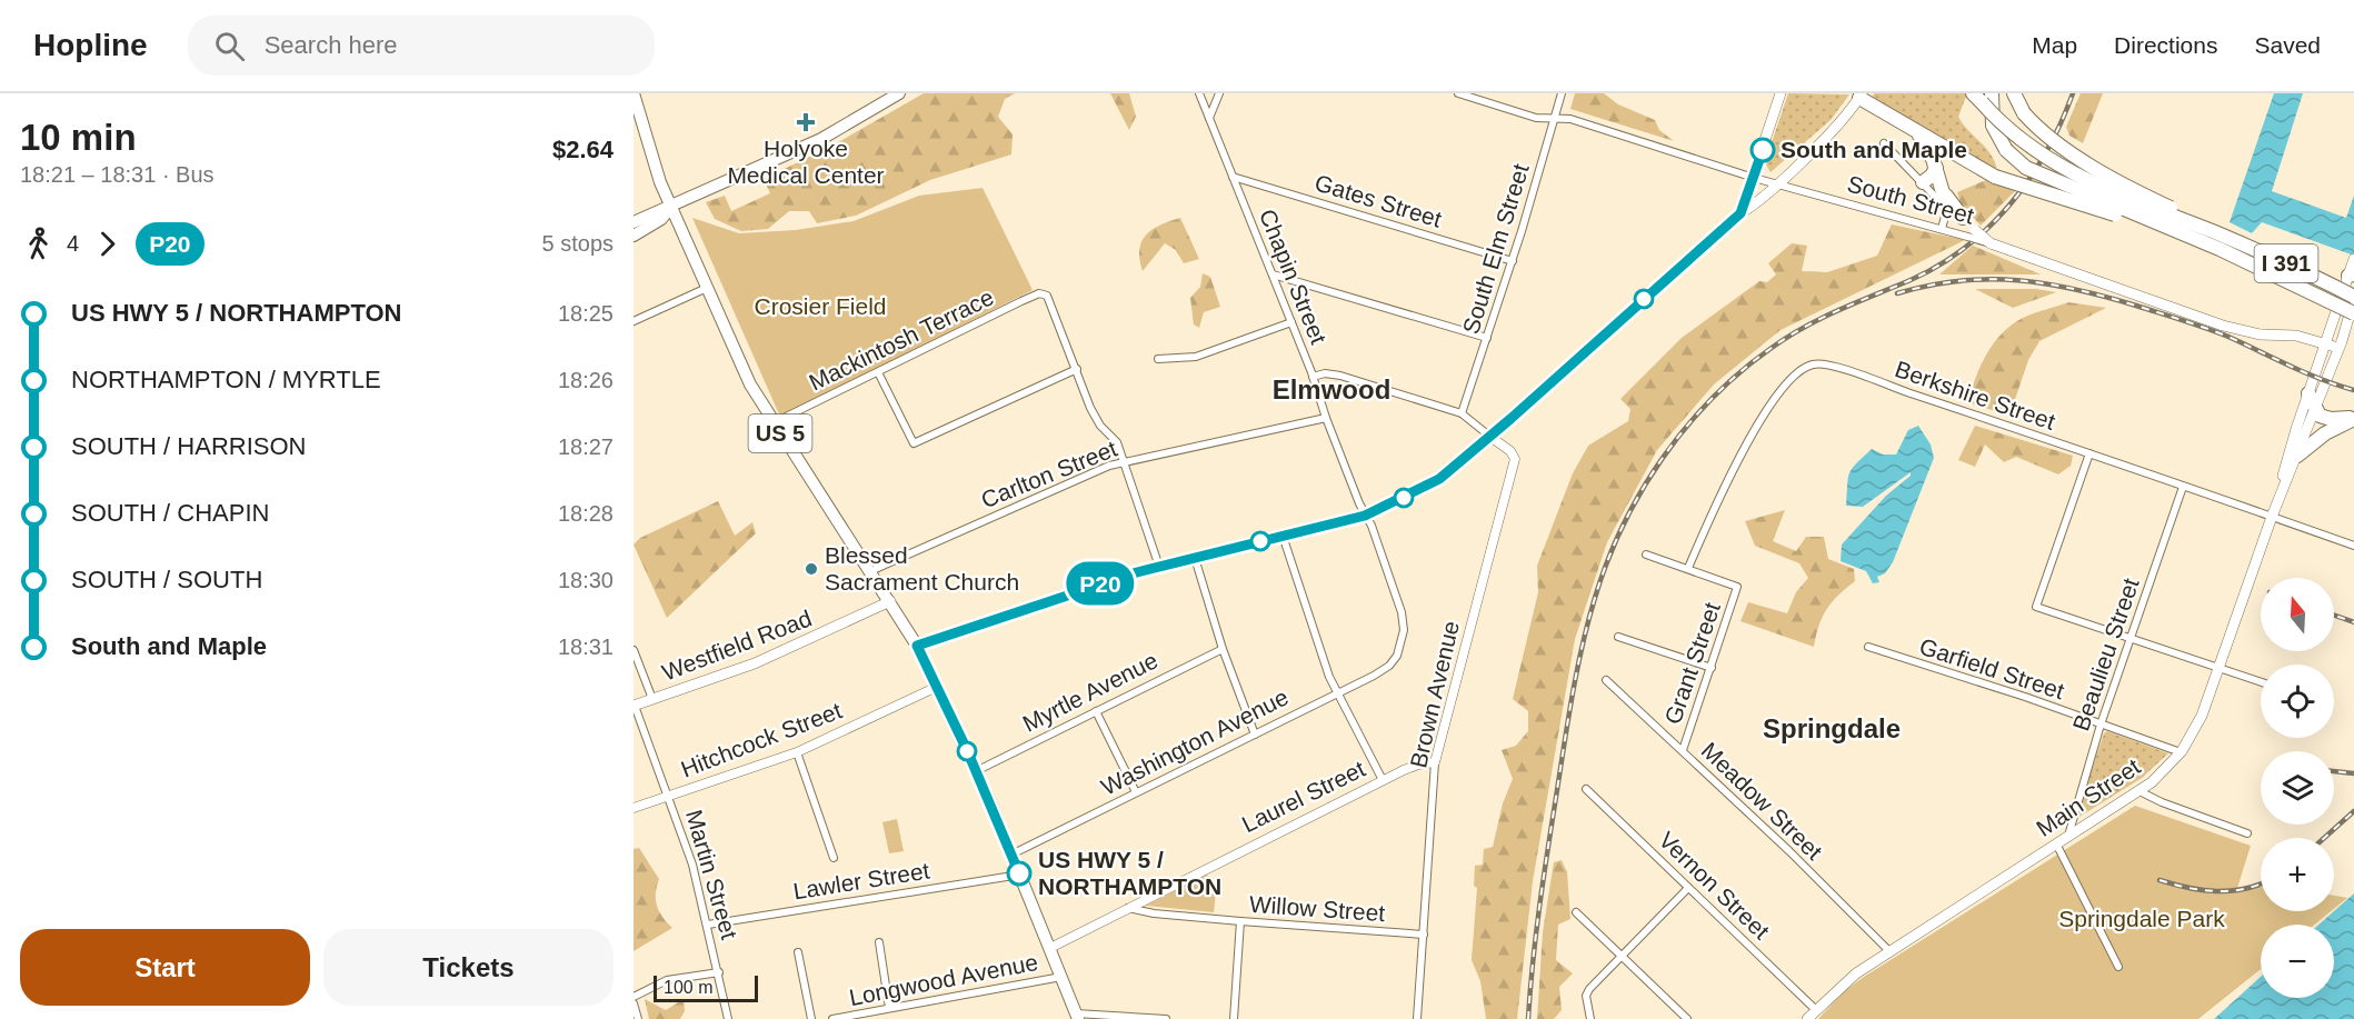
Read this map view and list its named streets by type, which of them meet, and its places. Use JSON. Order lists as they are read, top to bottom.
{
  "streets": {
    "highway": ["I 391"],
    "main road": [
      "South Street",
      "US 5",
      "Westfield Road",
      "Main Street"
    ],
    "street": [
      "Gates Street",
      "South Elm Street",
      "Chapin Street",
      "Mackintosh Terrace",
      "Berkshire Street",
      "Carlton Street",
      "Beaulieu Street",
      "Grant Street",
      "Garfield Street",
      "Myrtle Avenue",
      "Brown Avenue",
      "Hitchcock Street",
      "Washington Avenue",
      "Laurel Street",
      "Meadow Street",
      "Martin Street",
      "Lawler Street",
      "Vernon Street",
      "Willow Street",
      "Longwood Avenue"
    ]
  },
  "crossings": [
    ["South Street", "South Elm Street"],
    ["South Street", "Main Street"],
    ["Gates Street", "South Elm Street"],
    ["Gates Street", "Chapin Street"],
    ["I 391", "Main Street"],
    ["Chapin Street", "Carlton Street"],
    ["Chapin Street", "Washington Avenue"],
    ["Mackintosh Terrace", "US 5"],
    ["Berkshire Street", "Beaulieu Street"],
    ["Berkshire Street", "Grant Street"],
    ["Berkshire Street", "Main Street"],
    ["US 5", "Carlton Street"],
    ["US 5", "Westfield Road"],
    ["US 5", "Myrtle Avenue"],
    ["US 5", "Hitchcock Street"],
    ["US 5", "Washington Avenue"],
    ["US 5", "Laurel Street"],
    ["US 5", "Lawler Street"],
    ["US 5", "Longwood Avenue"],
    ["Westfield Road", "Martin Street"],
    ["Beaulieu Street", "Garfield Street"],
    ["Beaulieu Street", "Main Street"],
    ["Grant Street", "Meadow Street"],
    ["Garfield Street", "Main Street"],
    ["Brown Avenue", "Laurel Street"],
    ["Brown Avenue", "Willow Street"],
    ["Hitchcock Street", "Martin Street"],
    ["Laurel Street", "Willow Street"],
    ["Main Street", "Meadow Street"],
    ["Main Street", "Vernon Street"],
    ["Martin Street", "Lawler Street"]
  ],
  "districts": ["Elmwood", "Springdale"],
  "parks": ["Crosier Field", "Springdale Park"],
  "places": {
    "health": ["Holyoke Medical Center"],
    "other": ["South and Maple", "Blessed Sacrament Church", "US HWY 5 / NORTHAMPTON"]
  },
  "lines": ["bus line P20"],
  "scale_bar": "100 m",
  "north": "top",
  "page": {
    "header": "Hopline",
    "search": "Search here",
    "nav": ["Map", "Directions", "Saved"],
    "heading": ["10 min", "18:21 – 18:31 · Bus", "$2.64"],
    "on_map": "P20",
    "legs": ["4", "P20", "5 stops"],
    "list": [
      {
        "name": "US HWY 5 / NORTHAMPTON",
        "value": "18:25"
      },
      {
        "name": "NORTHAMPTON / MYRTLE",
        "value": "18:26"
      },
      {
        "name": "SOUTH / HARRISON",
        "value": "18:27"
      },
      {
        "name": "SOUTH / CHAPIN",
        "value": "18:28"
      },
      {
        "name": "SOUTH / SOUTH",
        "value": "18:30"
      },
      {
        "name": "South and Maple",
        "value": "18:31"
      }
    ],
    "map_buttons": ["+", "−"],
    "buttons": ["Start", "Tickets"],
    "scale": "100 m"
  }
}
